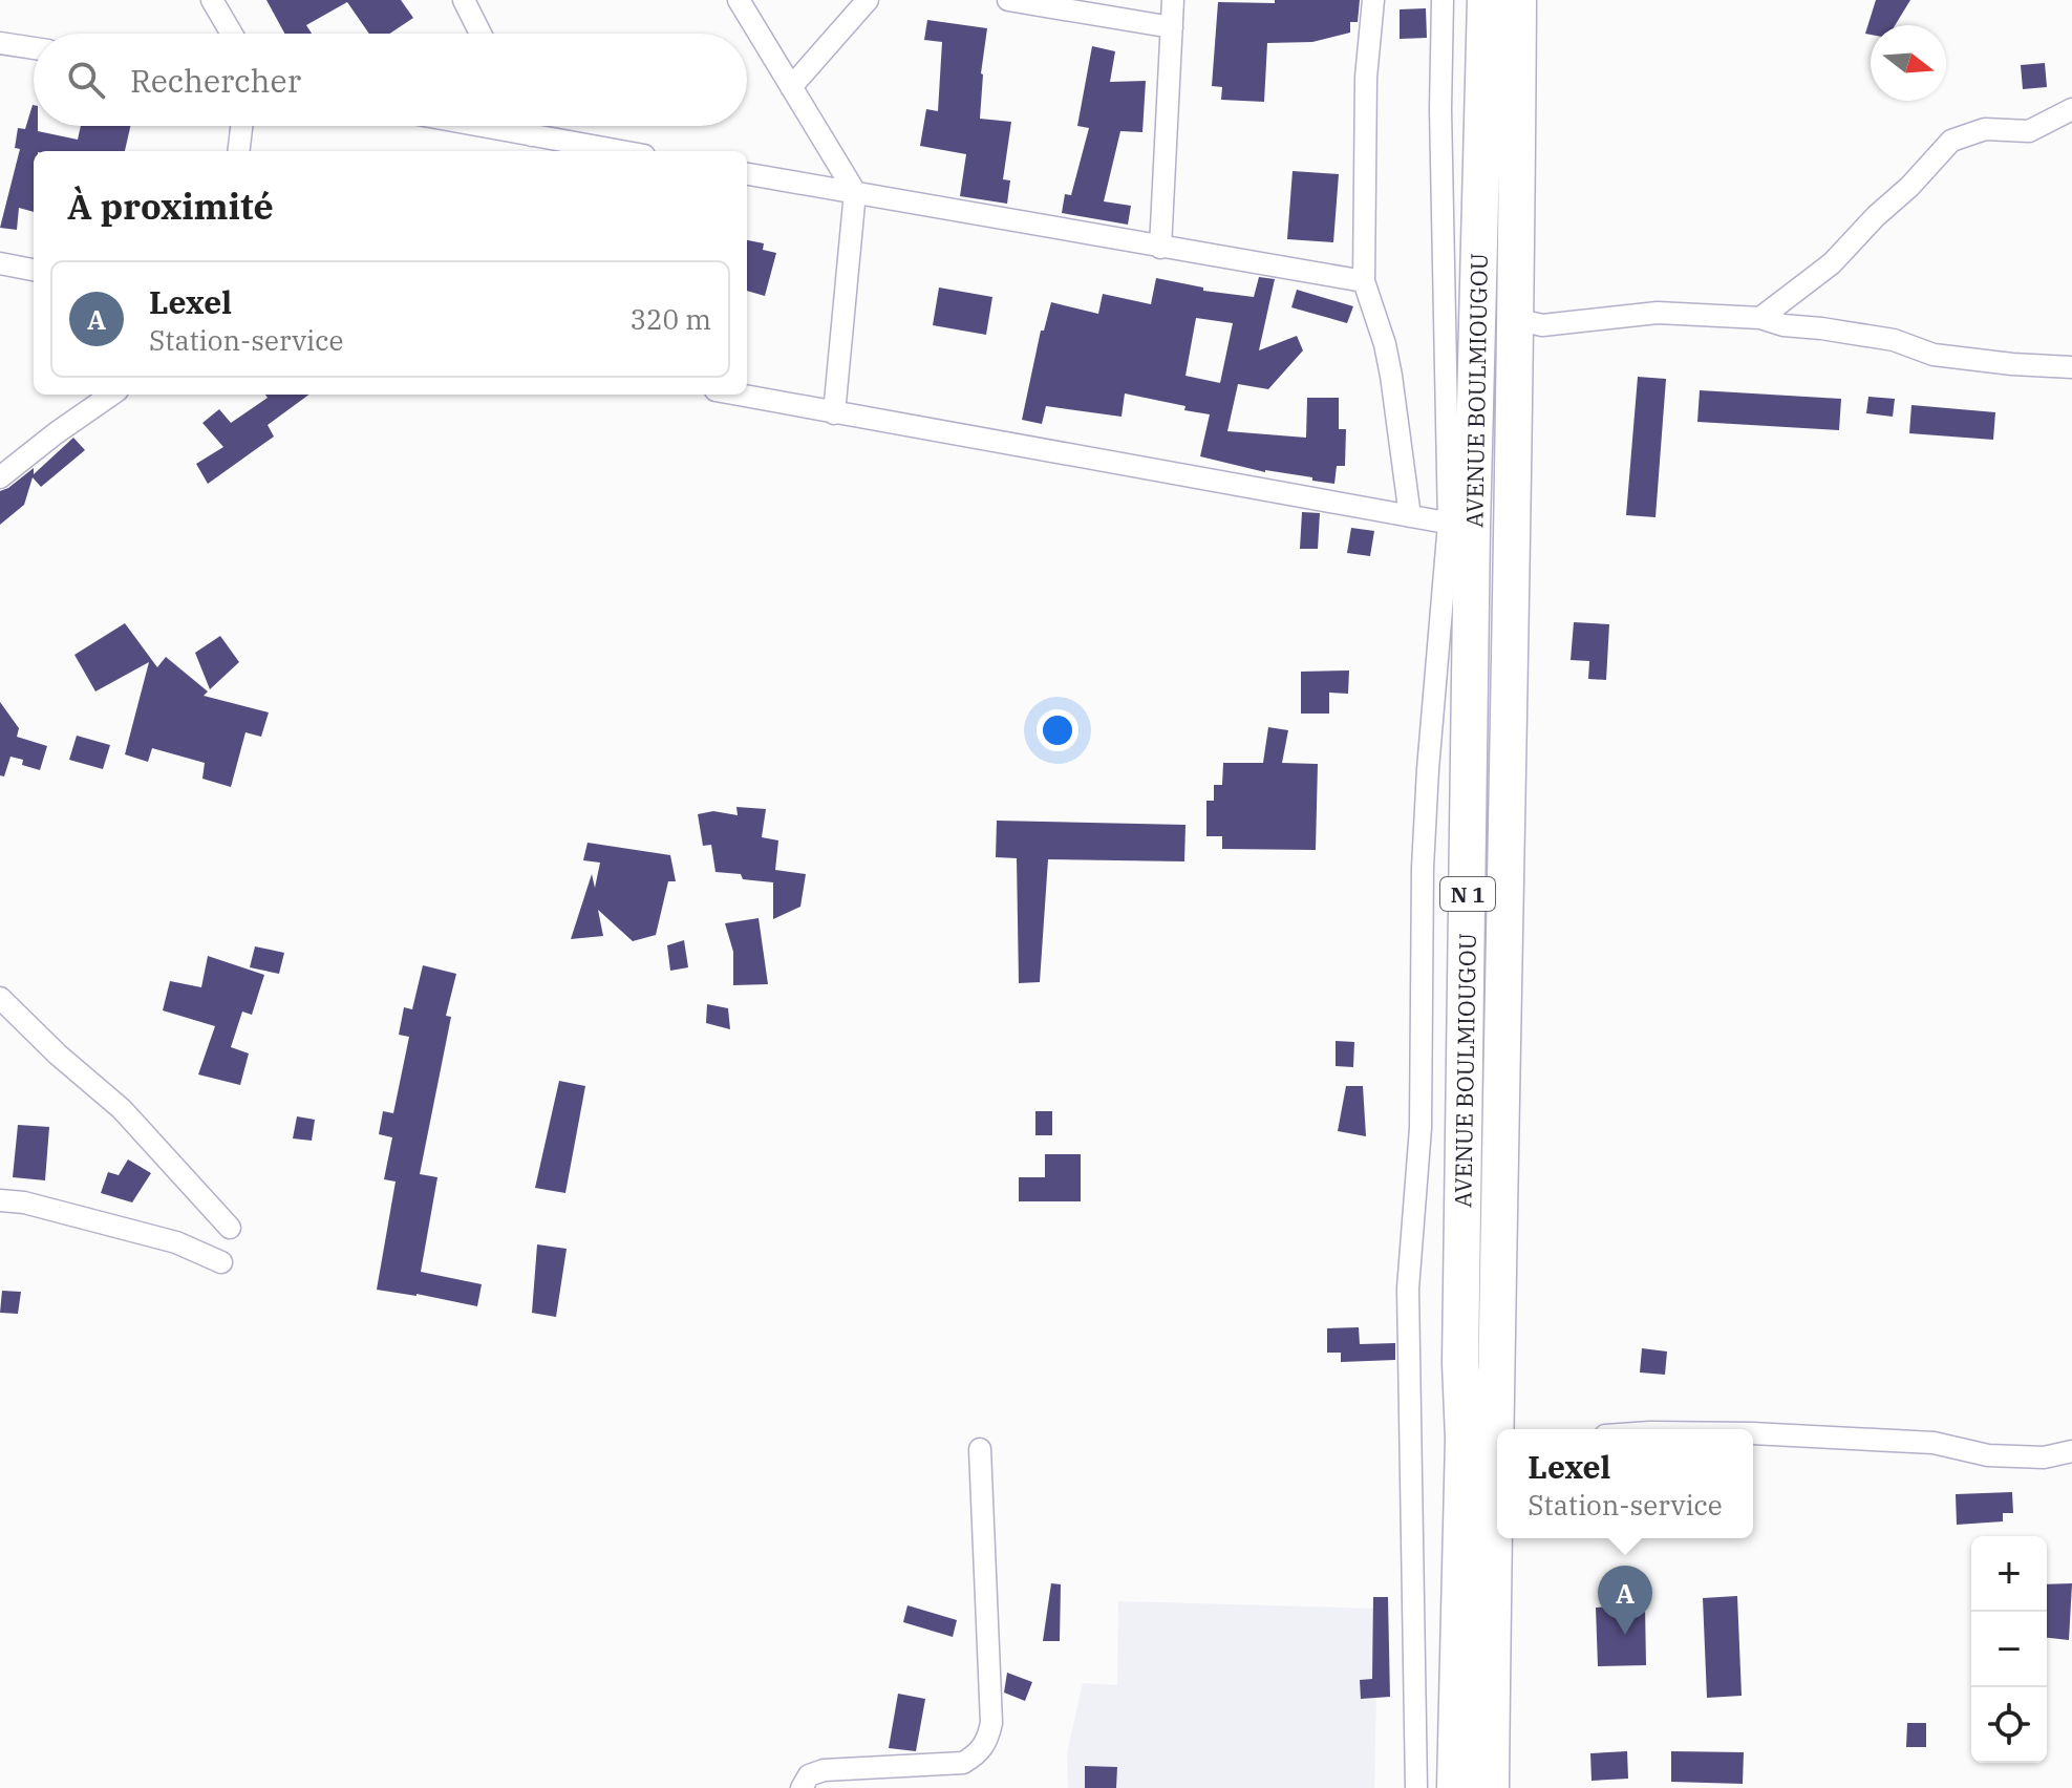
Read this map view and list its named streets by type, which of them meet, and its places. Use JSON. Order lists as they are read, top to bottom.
{
  "streets": {
    "highway": ["AVENUE BOULMIOUGOU", "N 1"]
  },
  "north": "right",
  "page": {
    "search": "Rechercher",
    "heading": "À proximité",
    "list": [
      {
        "mark": "A",
        "name": "Lexel",
        "note": "Station-service",
        "value": "320 m"
      }
    ],
    "popup": ["Lexel", "Station-service"],
    "map_buttons": ["+", "−"],
    "pins": "A"
  }
}
